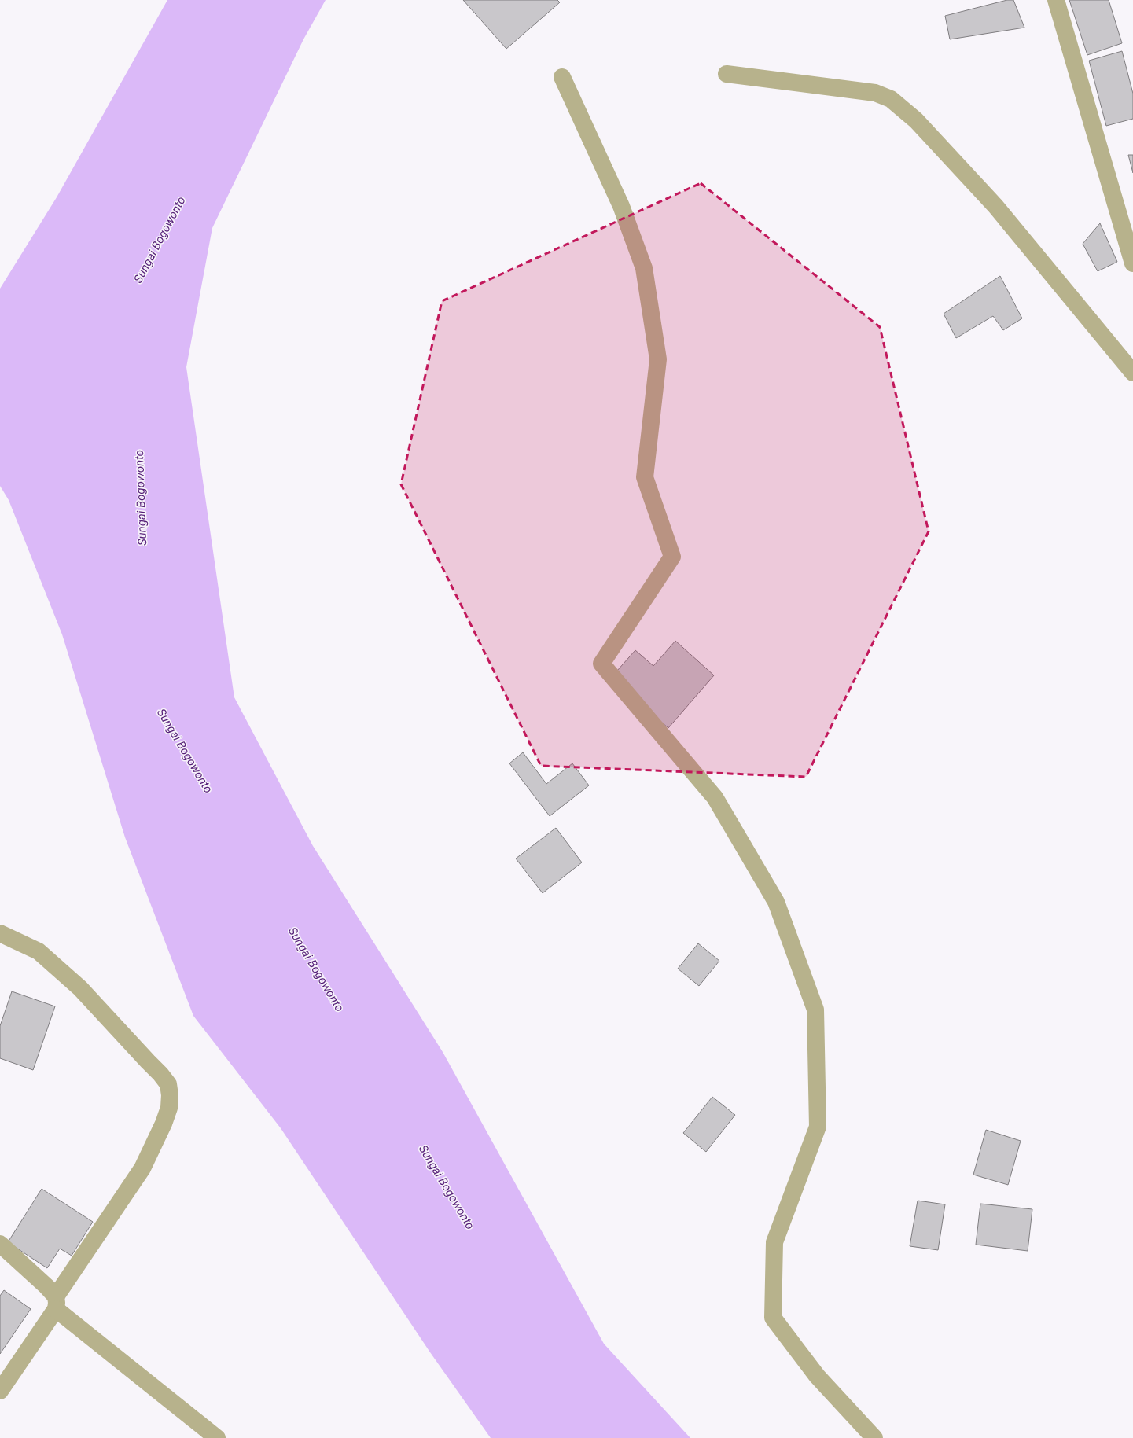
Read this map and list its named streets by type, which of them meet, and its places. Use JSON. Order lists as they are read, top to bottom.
{
  "water": ["Sungai Bogowonto"]
}
